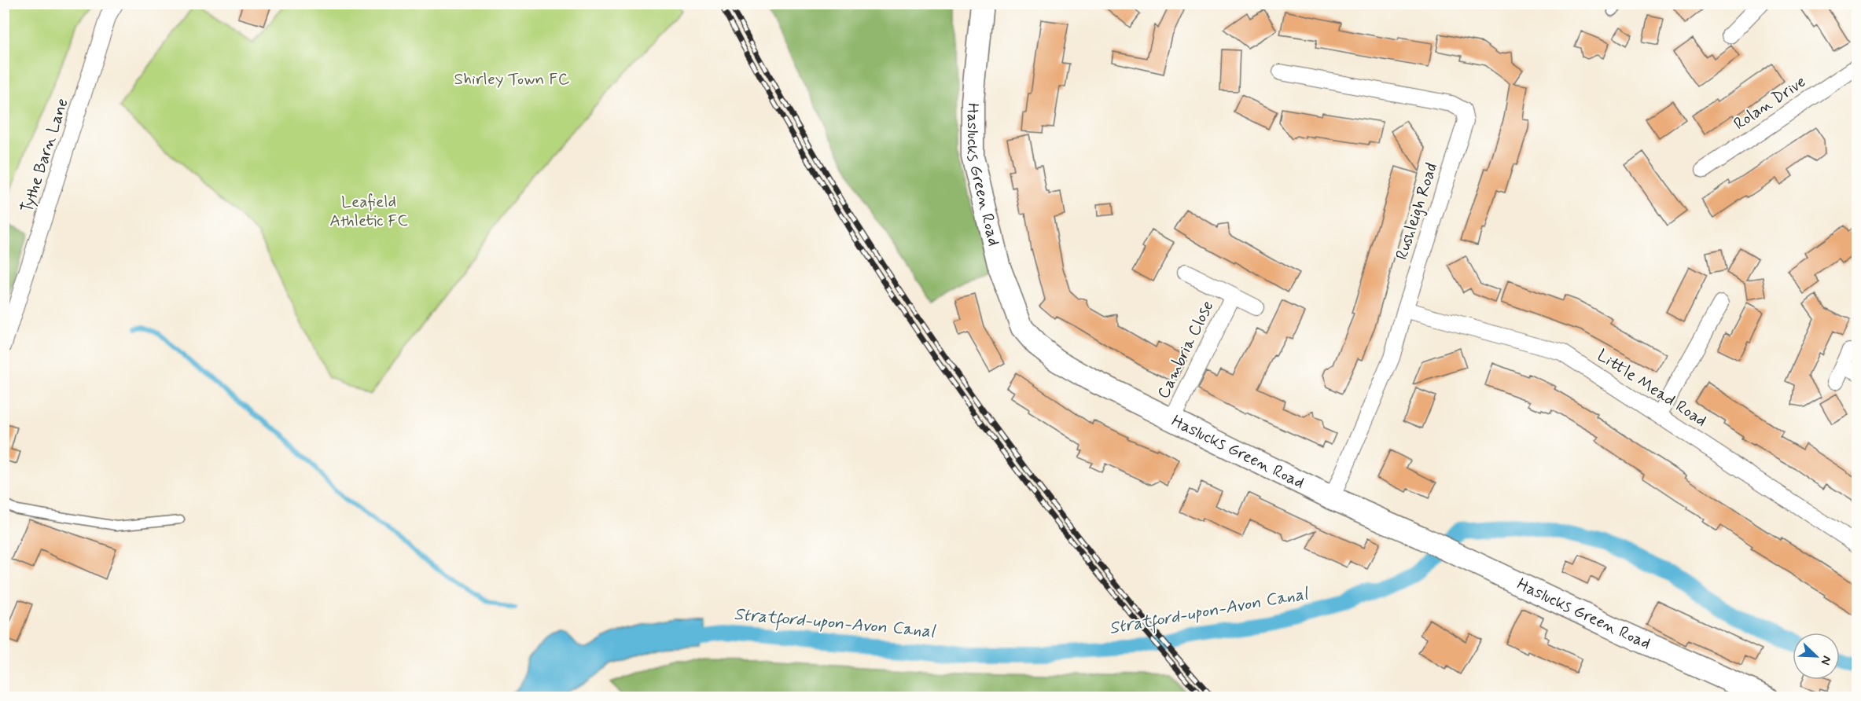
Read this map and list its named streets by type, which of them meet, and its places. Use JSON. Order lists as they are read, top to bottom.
{
  "streets": {
    "street": [
      "Rolan Drive",
      "Tythe Barn Lane",
      "Haslucks Green Road",
      "Rushleigh Road",
      "Cambria Close",
      "Little Mead Road"
    ]
  },
  "crossings": [
    ["Haslucks Green Road", "Rushleigh Road"],
    ["Haslucks Green Road", "Cambria Close"],
    ["Rushleigh Road", "Little Mead Road"]
  ],
  "water": ["Stratford-upon-Avon Canal"],
  "parks": ["Shirley Town FC", "Leafield Athletic FC"],
  "north": "bottom right"
}
